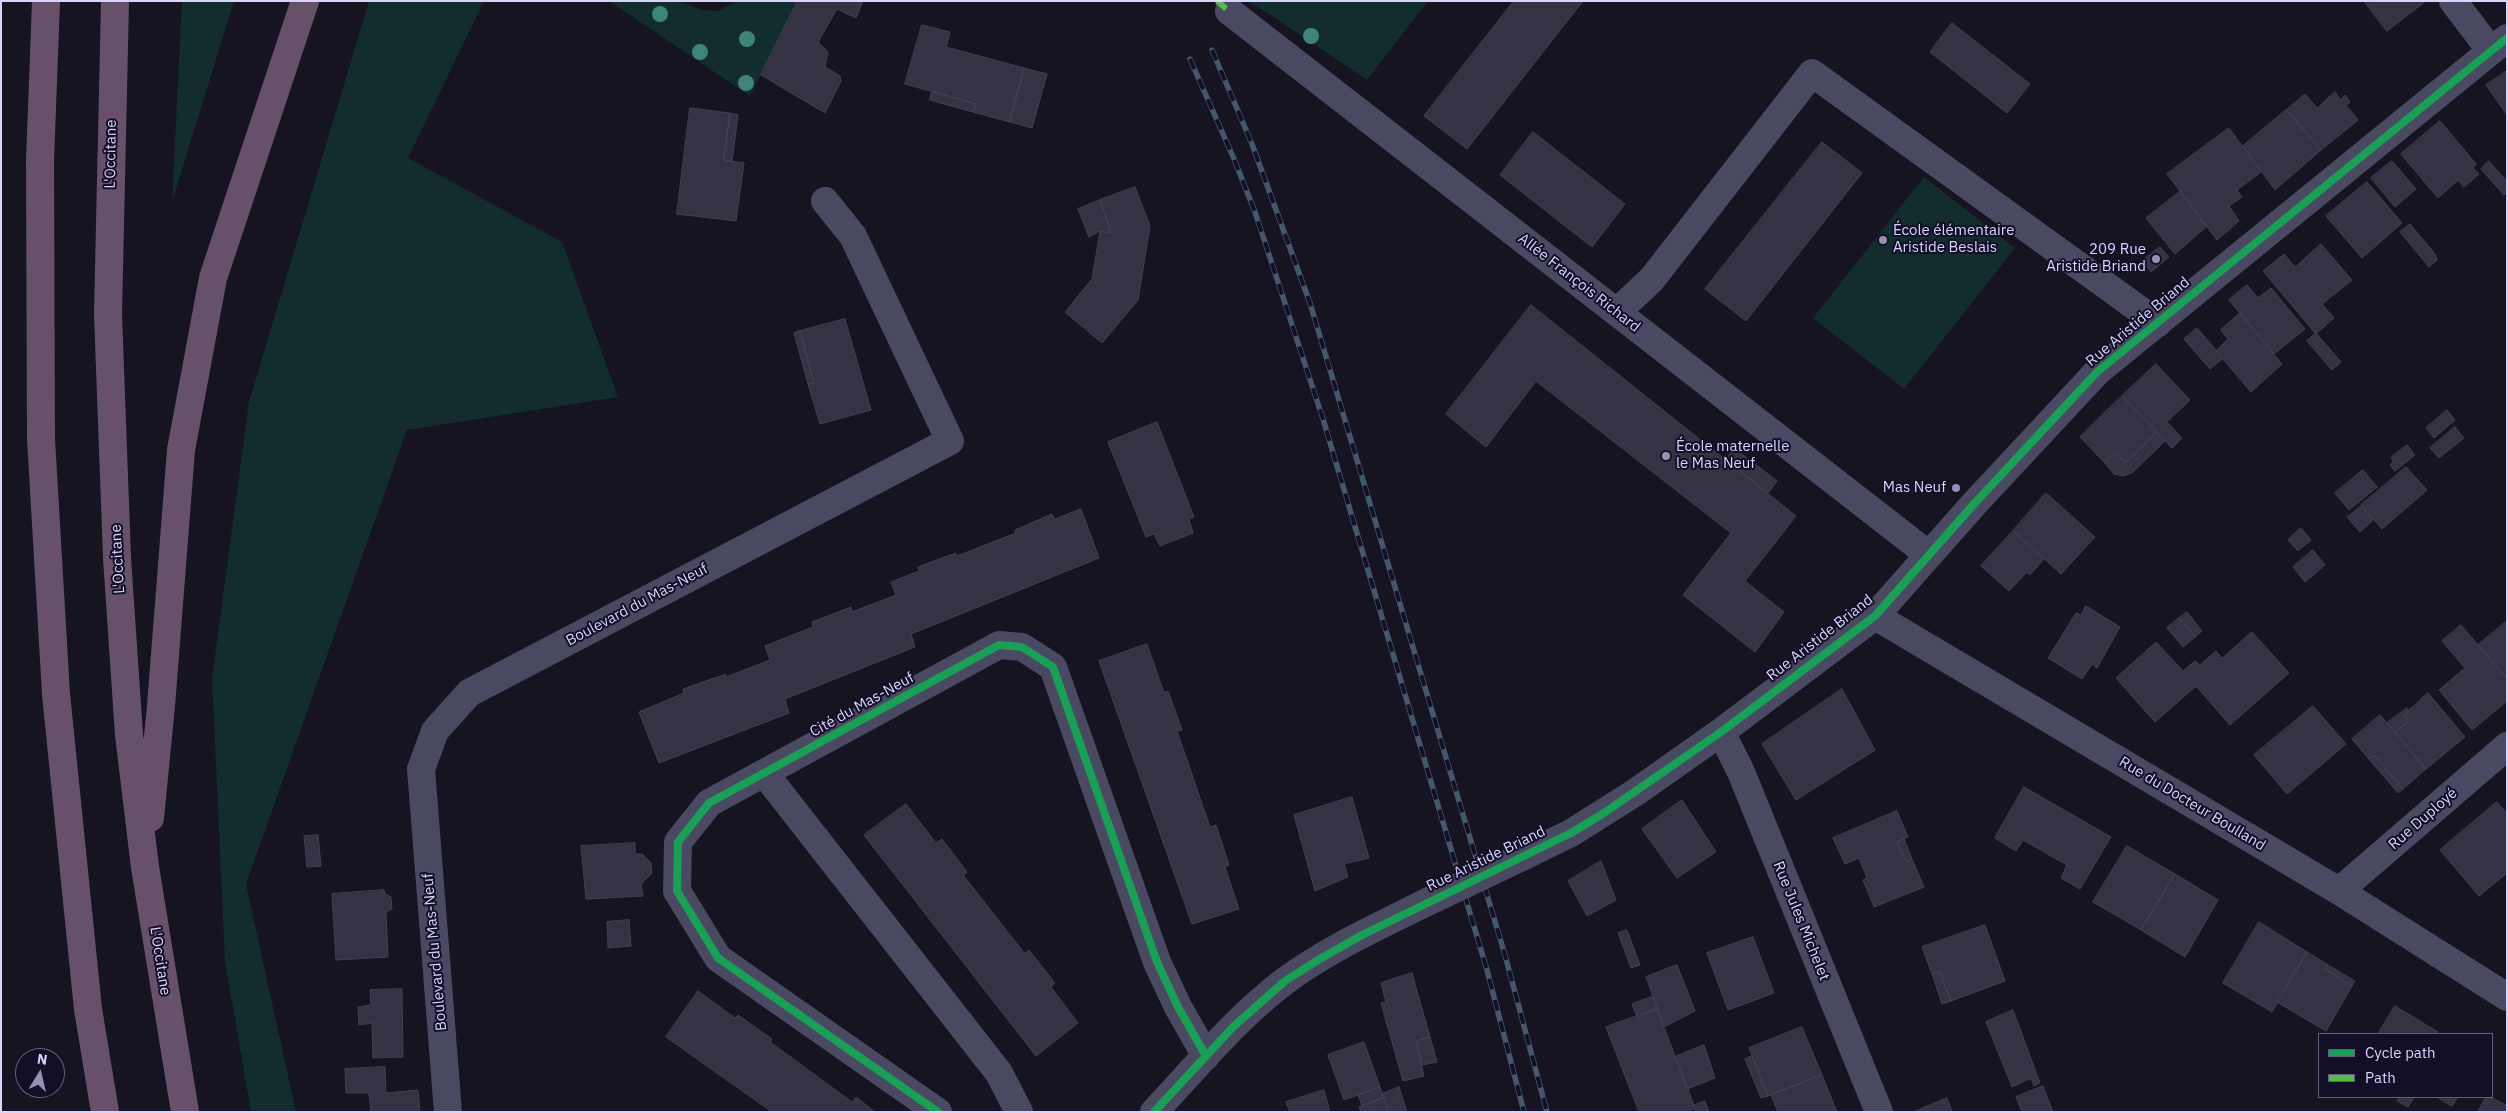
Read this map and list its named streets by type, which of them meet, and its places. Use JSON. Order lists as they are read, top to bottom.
{
  "streets": {
    "highway": ["L'Occitane"],
    "street": [
      "Allée François Richard",
      "Rue Aristide Briand",
      "Boulevard du Mas-Neuf",
      "Cité du Mas-Neuf",
      "Rue du Docteur Boulland",
      "Rue Duployé",
      "Rue Jules Michelet"
    ]
  },
  "crossings": [
    ["Allée François Richard", "Rue Aristide Briand"],
    ["Rue Aristide Briand", "Cité du Mas-Neuf"],
    ["Rue Aristide Briand", "Rue du Docteur Boulland"],
    ["Rue Aristide Briand", "Rue Jules Michelet"],
    ["Rue du Docteur Boulland", "Rue Duployé"]
  ],
  "places": [
    "École élémentaire Aristide Beslais",
    "209 Rue Aristide Briand",
    "École maternelle le Mas Neuf",
    "Mas Neuf"
  ],
  "legend": ["Cycle path", "Path"],
  "north": "top"
}
